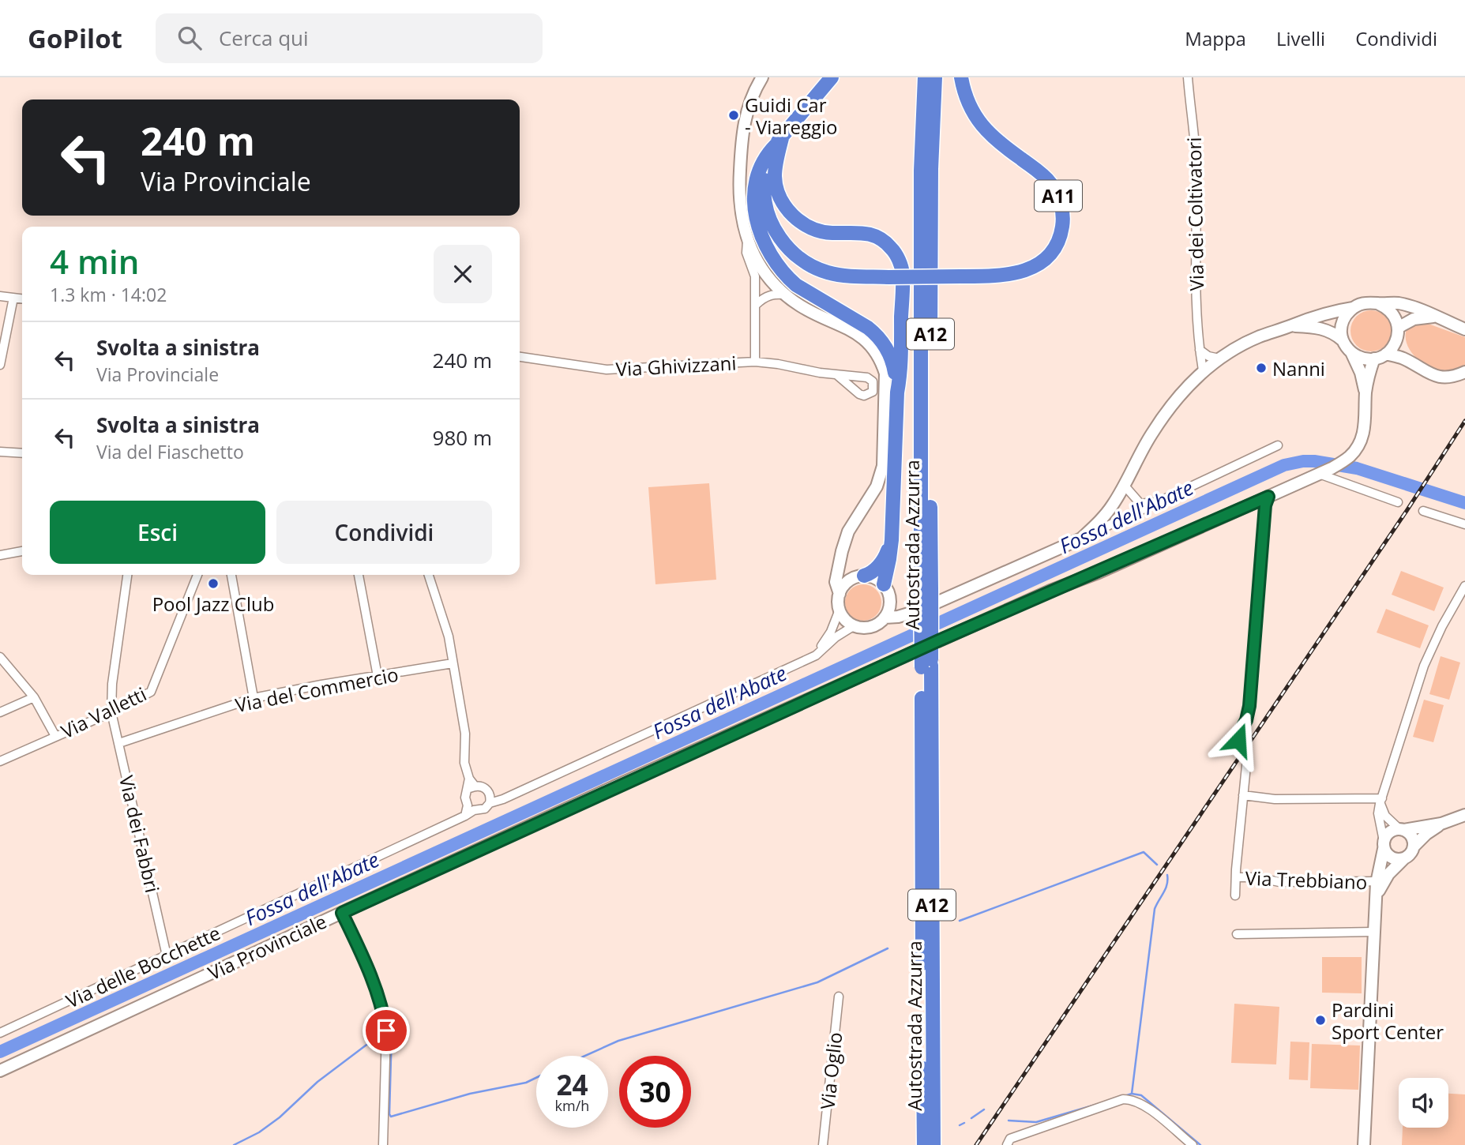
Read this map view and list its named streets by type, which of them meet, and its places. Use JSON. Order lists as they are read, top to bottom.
{
  "streets": {
    "highway": ["A11", "A12", "Autostrada Azzurra"],
    "main road": ["Via Provinciale"],
    "street": [
      "Via dei Coltivatori",
      "Via Ghivizzani",
      "Via del Commercio",
      "Via Valletti",
      "Via dei Fabbri",
      "Via Trebbiano",
      "Via delle Bocchette",
      "Via Oglio"
    ]
  },
  "crossings": [
    ["Via del Commercio", "Via dei Fabbri"],
    ["Via Valletti", "Via dei Fabbri"],
    ["Via dei Fabbri", "Via delle Bocchette"]
  ],
  "water": ["Fossa dell'Abate"],
  "places": [
    "Guidi Car - Viareggio",
    "Nanni",
    "Pool Jazz Club",
    "Pardini Sport Center"
  ],
  "page": {
    "header": "GoPilot",
    "search": "Cerca qui",
    "nav": ["Mappa", "Livelli", "Condividi"],
    "turn": ["240 m", "Via Provinciale"],
    "heading": ["4 min", "1.3 km · 14:02"],
    "list": [
      {
        "name": "Svolta a sinistra",
        "note": "Via Provinciale",
        "value": "240 m"
      },
      {
        "name": "Svolta a sinistra",
        "note": "Via del Fiaschetto",
        "value": "980 m"
      }
    ],
    "buttons": ["Esci", "Condividi"],
    "speed": "24 km/h",
    "limit": "30"
  }
}
